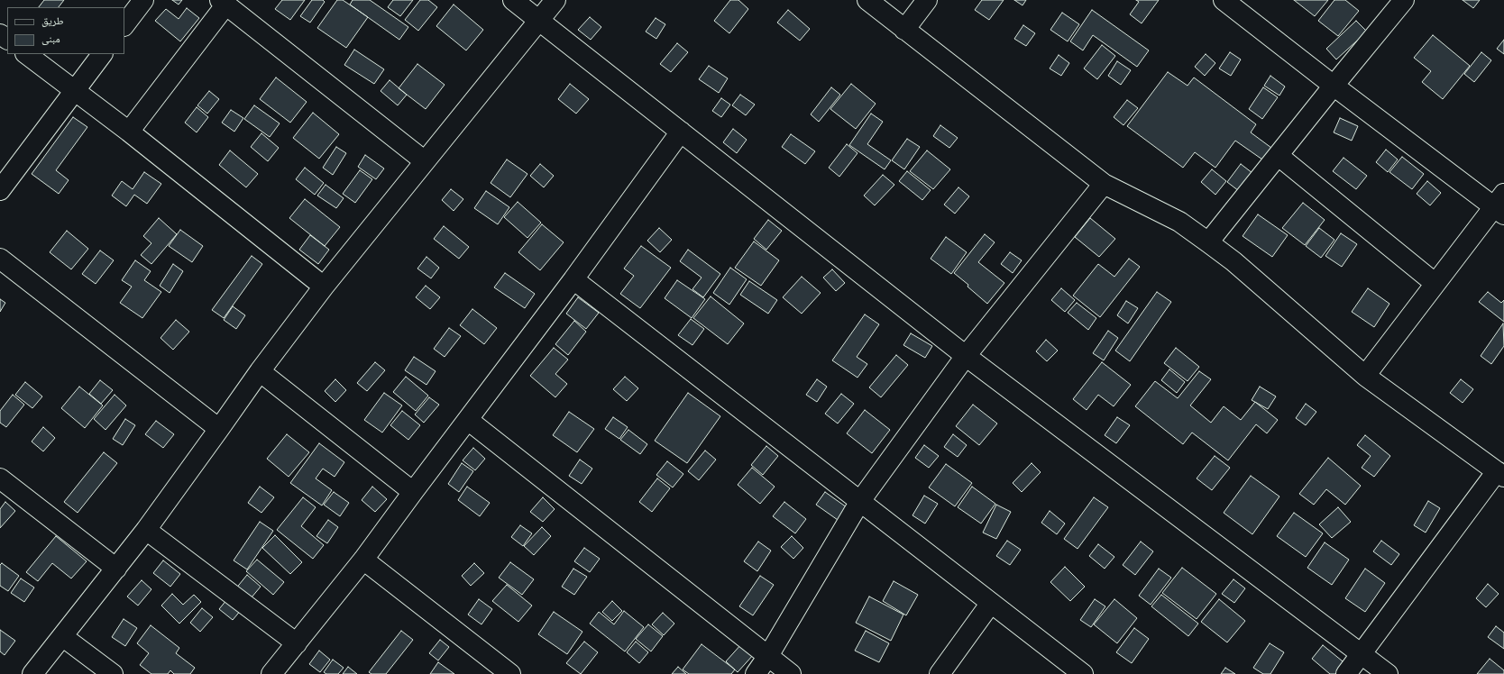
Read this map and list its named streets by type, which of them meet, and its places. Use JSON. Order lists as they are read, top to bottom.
{
  "legend": ["طريق", "مبنى"]
}
